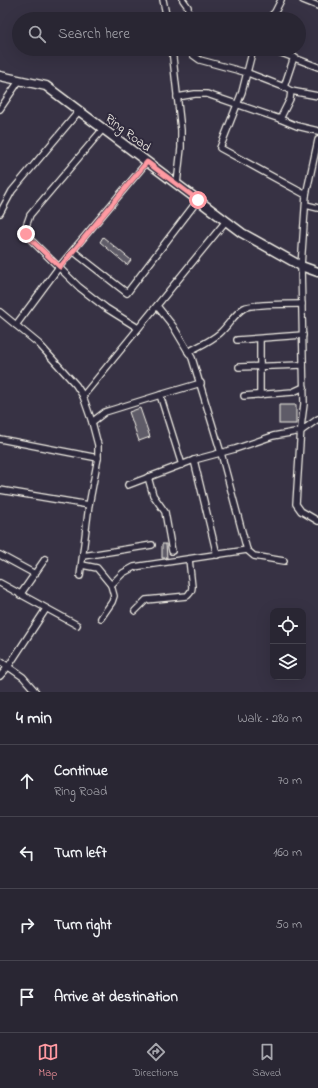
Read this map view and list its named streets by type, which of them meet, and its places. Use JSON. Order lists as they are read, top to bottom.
{
  "streets": {
    "main road": ["Ring Road"]
  },
  "page": {
    "search": "Search here",
    "heading": ["4 min", "Walk · 280 m"],
    "list": [
      ["Continue", "Ring Road", "70 m"],
      ["Turn left", "160 m"],
      ["Turn right", "50 m"],
      "Arrive at destination"
    ],
    "nav": ["Map", "Directions", "Saved"]
  }
}
